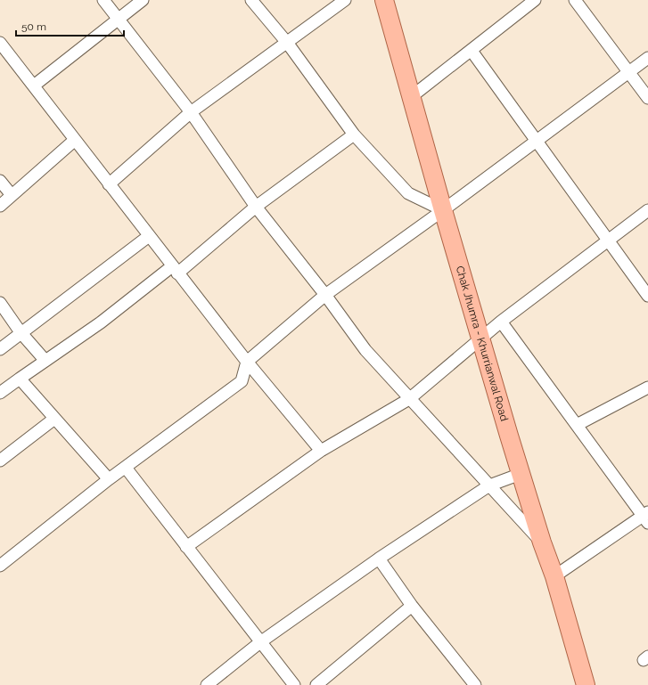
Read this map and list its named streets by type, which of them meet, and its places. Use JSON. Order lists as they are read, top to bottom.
{
  "streets": {
    "main road": ["Chak Jhumra - Khurrianwal Road"]
  },
  "scale_bar": "50 m"
}
